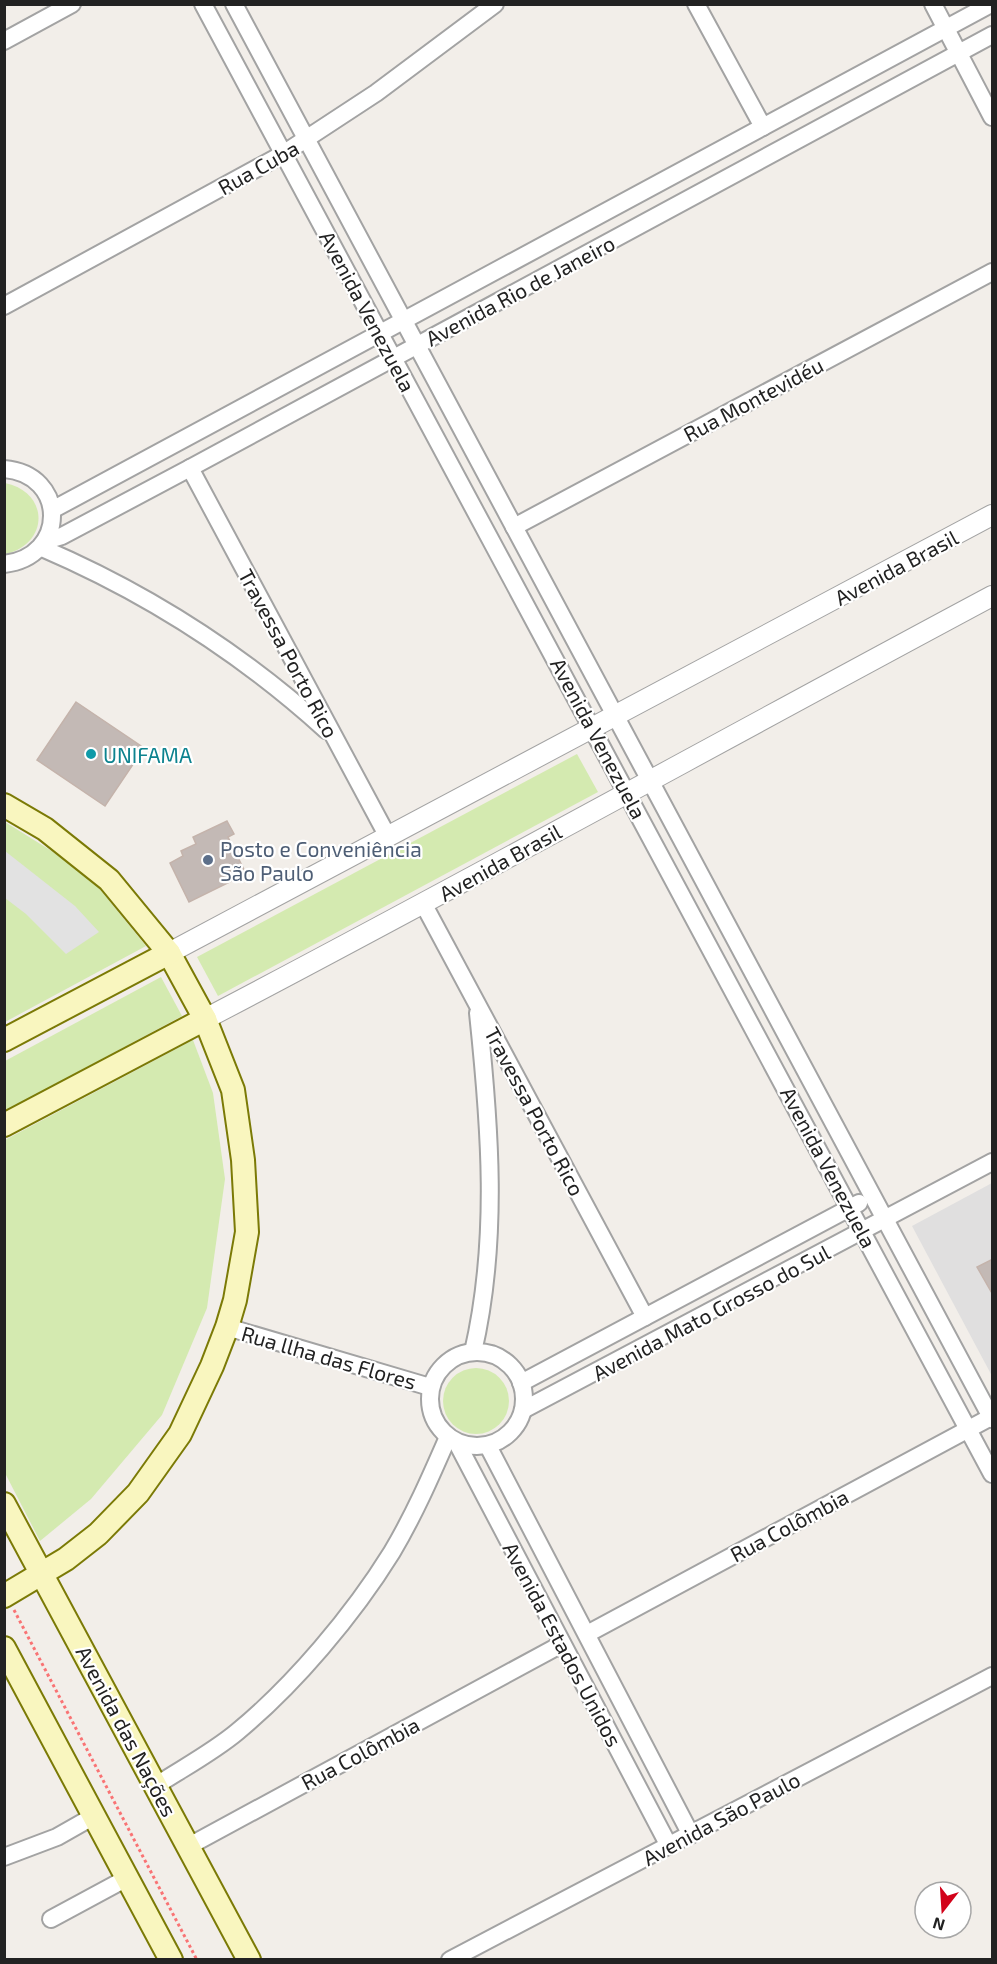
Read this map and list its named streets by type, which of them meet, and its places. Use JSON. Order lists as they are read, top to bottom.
{
  "streets": {
    "main road": ["Avenida Brasil", "Avenida das Nações"],
    "street": [
      "Rua Cuba",
      "Avenida Rio de Janeiro",
      "Avenida Venezuela",
      "Rua Montevidéu",
      "Travessa Porto Rico",
      "Avenida Mato Grosso do Sul",
      "Rua llha das Flores",
      "Rua Colômbia",
      "Avenida Estados Unidos",
      "Avenida São Paulo"
    ]
  },
  "crossings": [
    ["Rua Cuba", "Avenida Venezuela"],
    ["Avenida Rio de Janeiro", "Avenida Venezuela"],
    ["Avenida Rio de Janeiro", "Travessa Porto Rico"],
    ["Avenida Venezuela", "Rua Montevidéu"],
    ["Avenida Venezuela", "Avenida Brasil"],
    ["Avenida Venezuela", "Avenida Mato Grosso do Sul"],
    ["Avenida Venezuela", "Rua Colômbia"],
    ["Avenida Brasil", "Travessa Porto Rico"],
    ["Travessa Porto Rico", "Avenida Mato Grosso do Sul"],
    ["Avenida Mato Grosso do Sul", "Rua llha das Flores"],
    ["Avenida Mato Grosso do Sul", "Avenida Estados Unidos"],
    ["Rua llha das Flores", "Avenida Estados Unidos"],
    ["Rua Colômbia", "Avenida Estados Unidos"],
    ["Rua Colômbia", "Avenida das Nações"],
    ["Avenida Estados Unidos", "Avenida São Paulo"]
  ],
  "places": ["UNIFAMA", "Posto e Conveniência São Paulo"],
  "north": "bottom"
}
